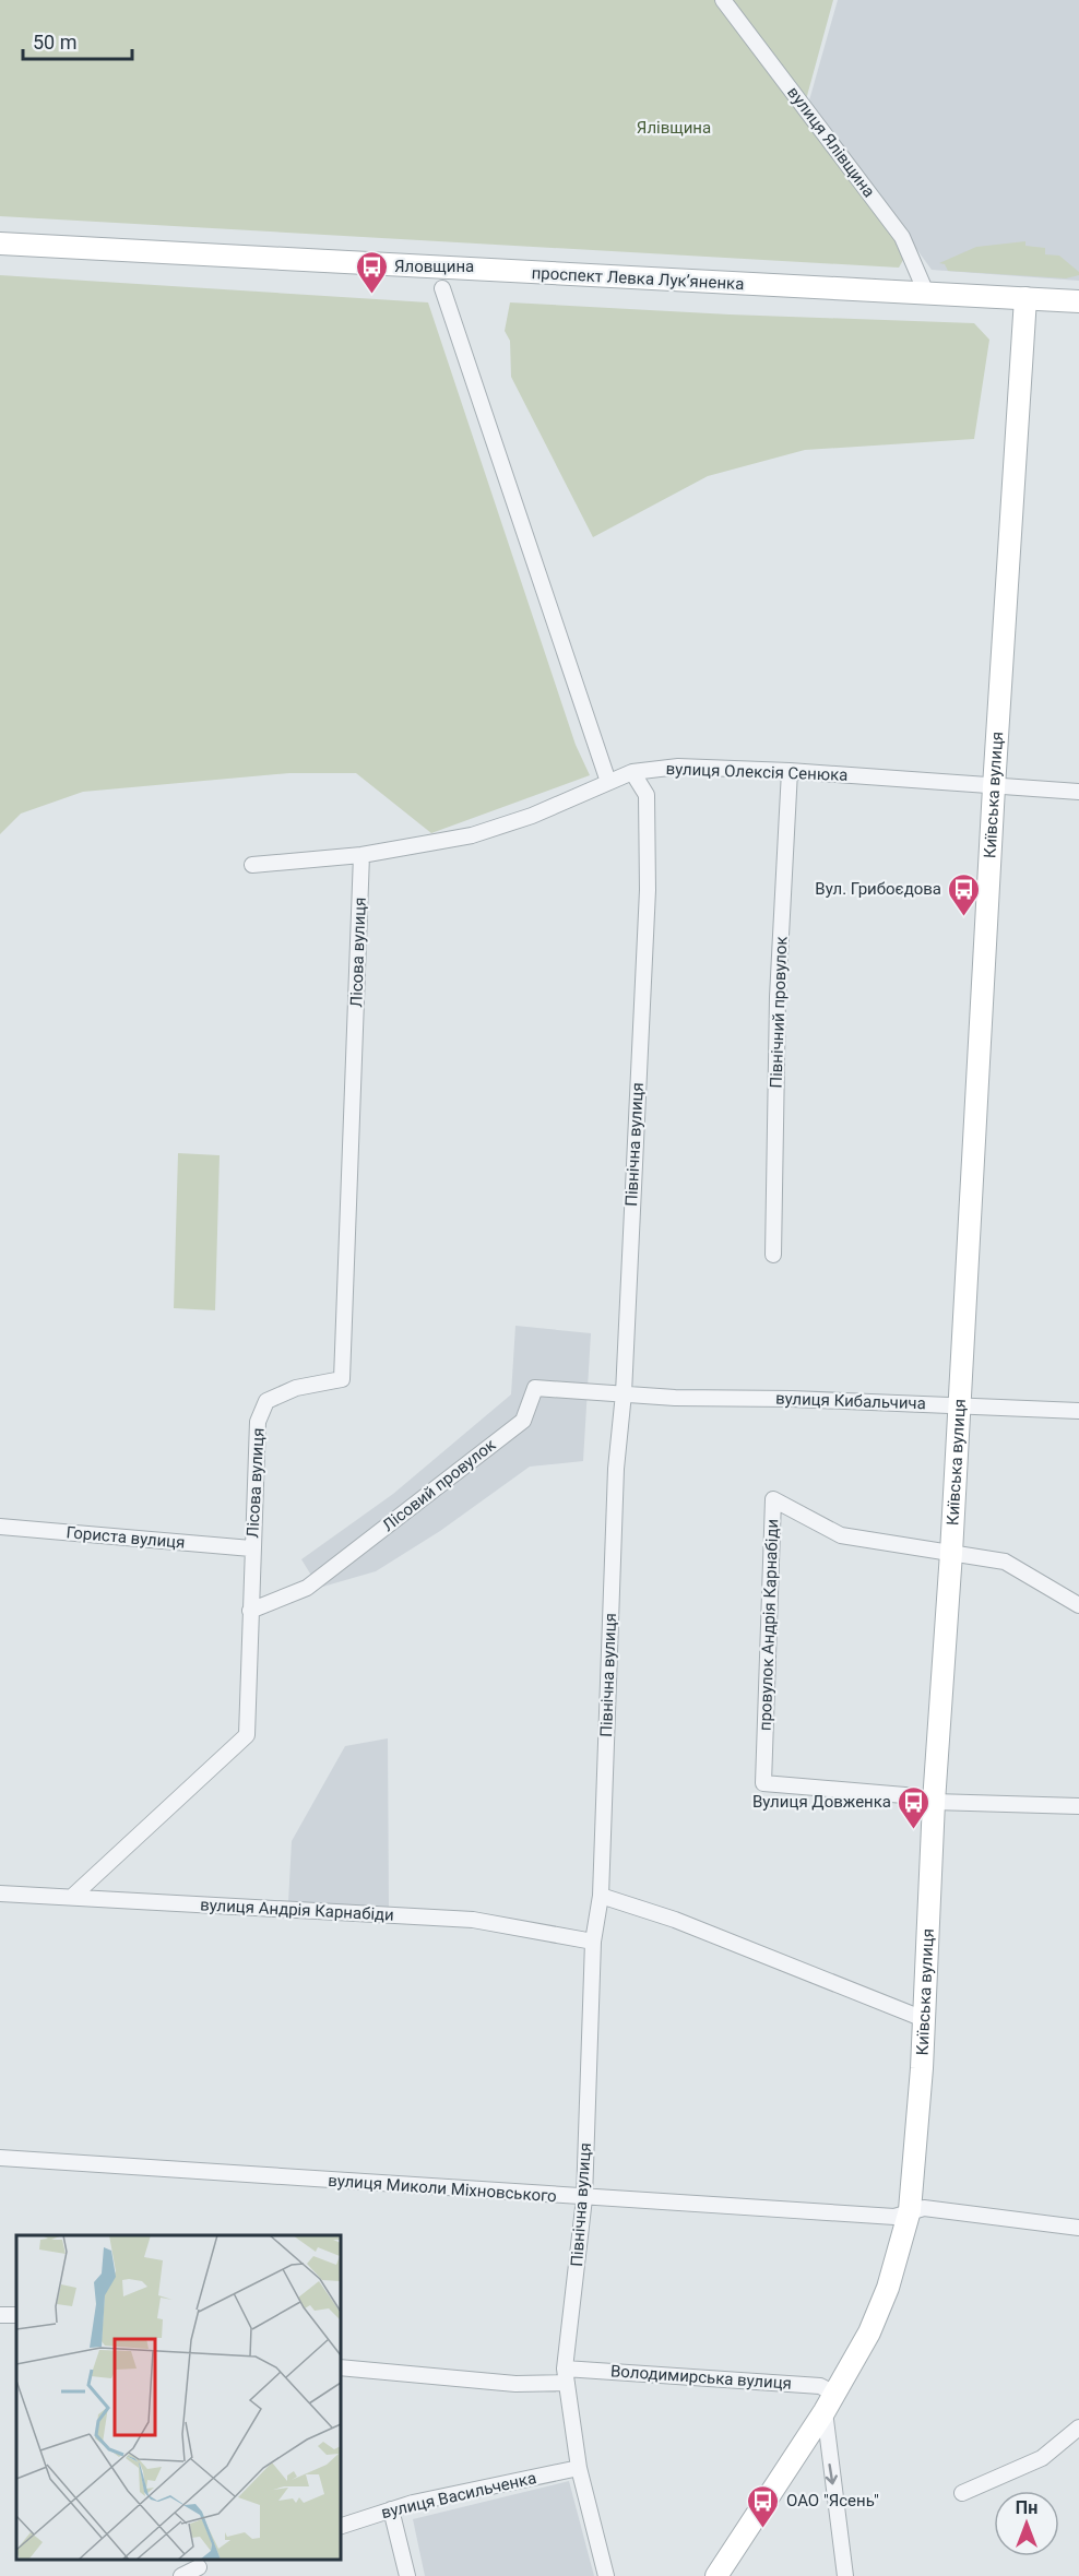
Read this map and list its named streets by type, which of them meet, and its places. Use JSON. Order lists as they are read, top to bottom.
{
  "streets": {
    "main road": ["проспект Левка Лукʼяненка", "Київська вулиця"],
    "street": [
      "вулиця Ялівщина",
      "вулиця Олексія Сенюка",
      "Лісова вулиця",
      "Північний провулок",
      "Північна вулиця",
      "вулиця Кибальчича",
      "Лісовий провулок",
      "Гориста вулиця",
      "провулок Андрія Карнабіди",
      "вулиця Андрія Карнабіди",
      "вулиця Миколи Міхновського",
      "Володимирська вулиця",
      "вулиця Васильченка"
    ]
  },
  "crossings": [
    ["вулиця Ялівщина", "проспект Левка Лукʼяненка"],
    ["проспект Левка Лукʼяненка", "Київська вулиця"],
    ["вулиця Олексія Сенюка", "Київська вулиця"],
    ["вулиця Олексія Сенюка", "Лісова вулиця"],
    ["вулиця Олексія Сенюка", "Північний провулок"],
    ["вулиця Олексія Сенюка", "Північна вулиця"],
    ["Київська вулиця", "вулиця Кибальчича"],
    ["Київська вулиця", "провулок Андрія Карнабіди"],
    ["Київська вулиця", "вулиця Миколи Міхновського"],
    ["Київська вулиця", "Володимирська вулиця"],
    ["Лісова вулиця", "Лісовий провулок"],
    ["Лісова вулиця", "Гориста вулиця"],
    ["Лісова вулиця", "вулиця Андрія Карнабіди"],
    ["Північна вулиця", "вулиця Кибальчича"],
    ["Північна вулиця", "Лісовий провулок"],
    ["Північна вулиця", "вулиця Андрія Карнабіди"],
    ["Північна вулиця", "вулиця Миколи Міхновського"],
    ["Північна вулиця", "Володимирська вулиця"],
    ["Північна вулиця", "вулиця Васильченка"],
    ["вулиця Кибальчича", "Лісовий провулок"]
  ],
  "parks": ["Ялівщина"],
  "places": {
    "bus stop": [
      "Яловщина",
      "Вул. Грибоєдова",
      "Вулиця Довженка",
      "ОАО \"Ясень\""
    ]
  },
  "scale_bar": "50 m",
  "north": "top"
}
